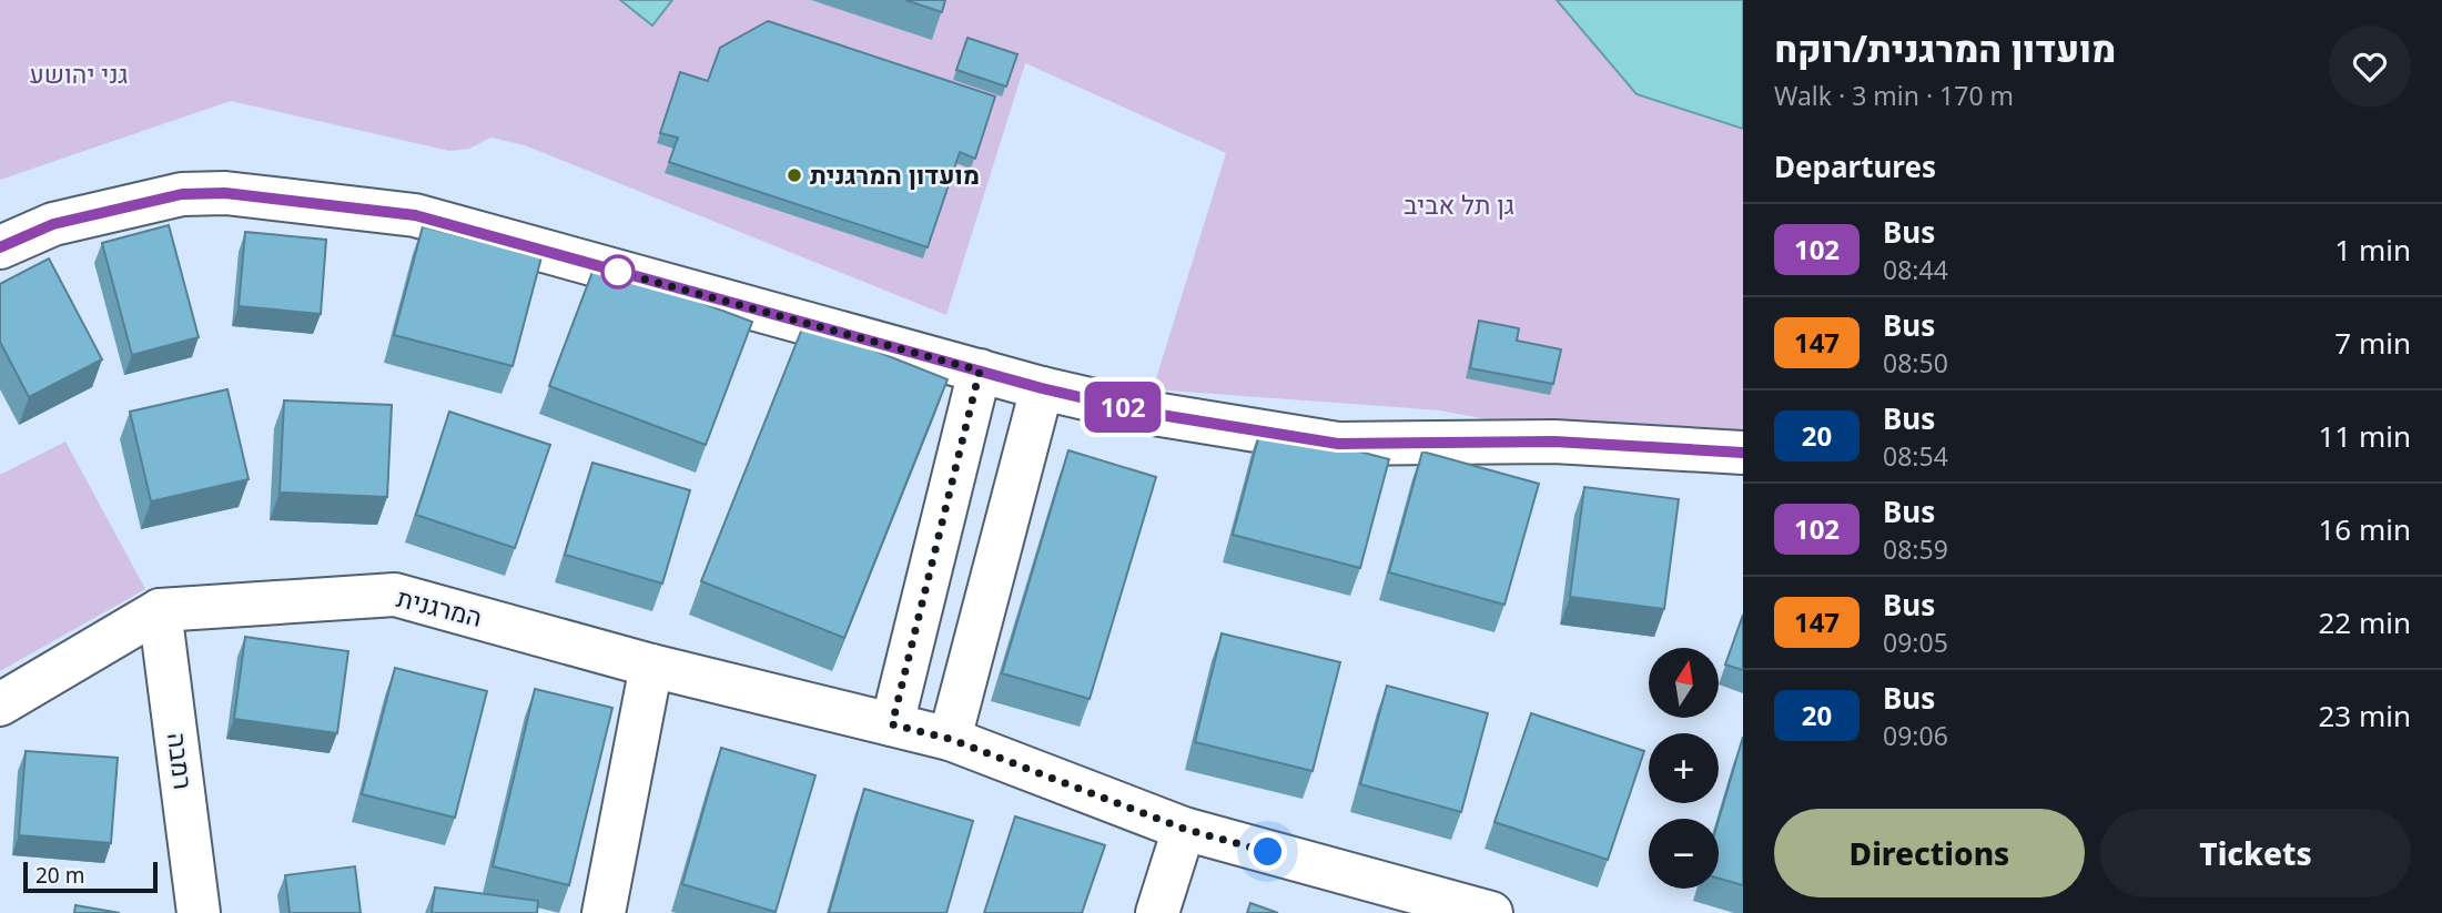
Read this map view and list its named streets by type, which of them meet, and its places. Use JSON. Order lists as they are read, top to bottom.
{
  "streets": {
    "street": ["המרגנית", "רמבה"]
  },
  "crossings": [
    ["המרגנית", "רמבה"]
  ],
  "parks": ["גני יהושע", "גן תל אביב"],
  "places": ["מועדון המרגנית"],
  "lines": ["bus line 102"],
  "scale_bar": "20 m",
  "north": "top",
  "page": {
    "on_map": "102",
    "heading": [
      ["מועדון המרגנית/רוקח", "Walk · 3 min · 170 m"],
      "Departures"
    ],
    "list": [
      {
        "mark": "102",
        "name": "Bus",
        "note": "08:44",
        "value": "1 min"
      },
      {
        "mark": "147",
        "name": "Bus",
        "note": "08:50",
        "value": "7 min"
      },
      {
        "mark": "20",
        "name": "Bus",
        "note": "08:54",
        "value": "11 min"
      },
      {
        "mark": "102",
        "name": "Bus",
        "note": "08:59",
        "value": "16 min"
      },
      {
        "mark": "147",
        "name": "Bus",
        "note": "09:05",
        "value": "22 min"
      },
      {
        "mark": "20",
        "name": "Bus",
        "note": "09:06",
        "value": "23 min"
      }
    ],
    "map_buttons": ["+", "−"],
    "buttons": ["Directions", "Tickets"],
    "scale": "20 m"
  }
}
